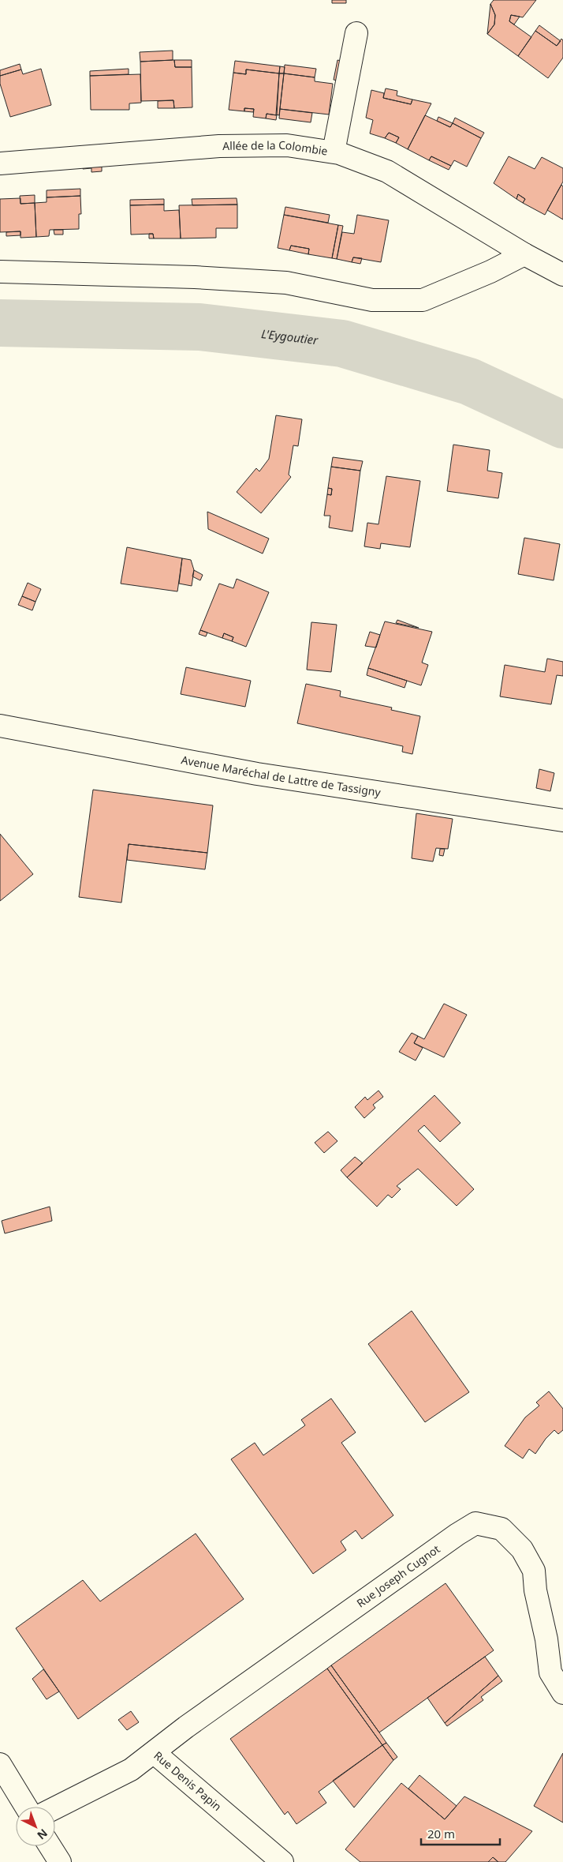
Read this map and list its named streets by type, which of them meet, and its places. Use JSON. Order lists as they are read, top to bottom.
{
  "streets": {
    "street": [
      "Allée de la Colombie",
      "Avenue Maréchal de Lattre de Tassigny",
      "Rue Joseph Cugnot",
      "Rue Denis Papin"
    ]
  },
  "crossings": [
    ["Rue Joseph Cugnot", "Rue Denis Papin"]
  ],
  "water": ["L'Eygoutier"],
  "scale_bar": "20 m",
  "north": "bottom right"
}
